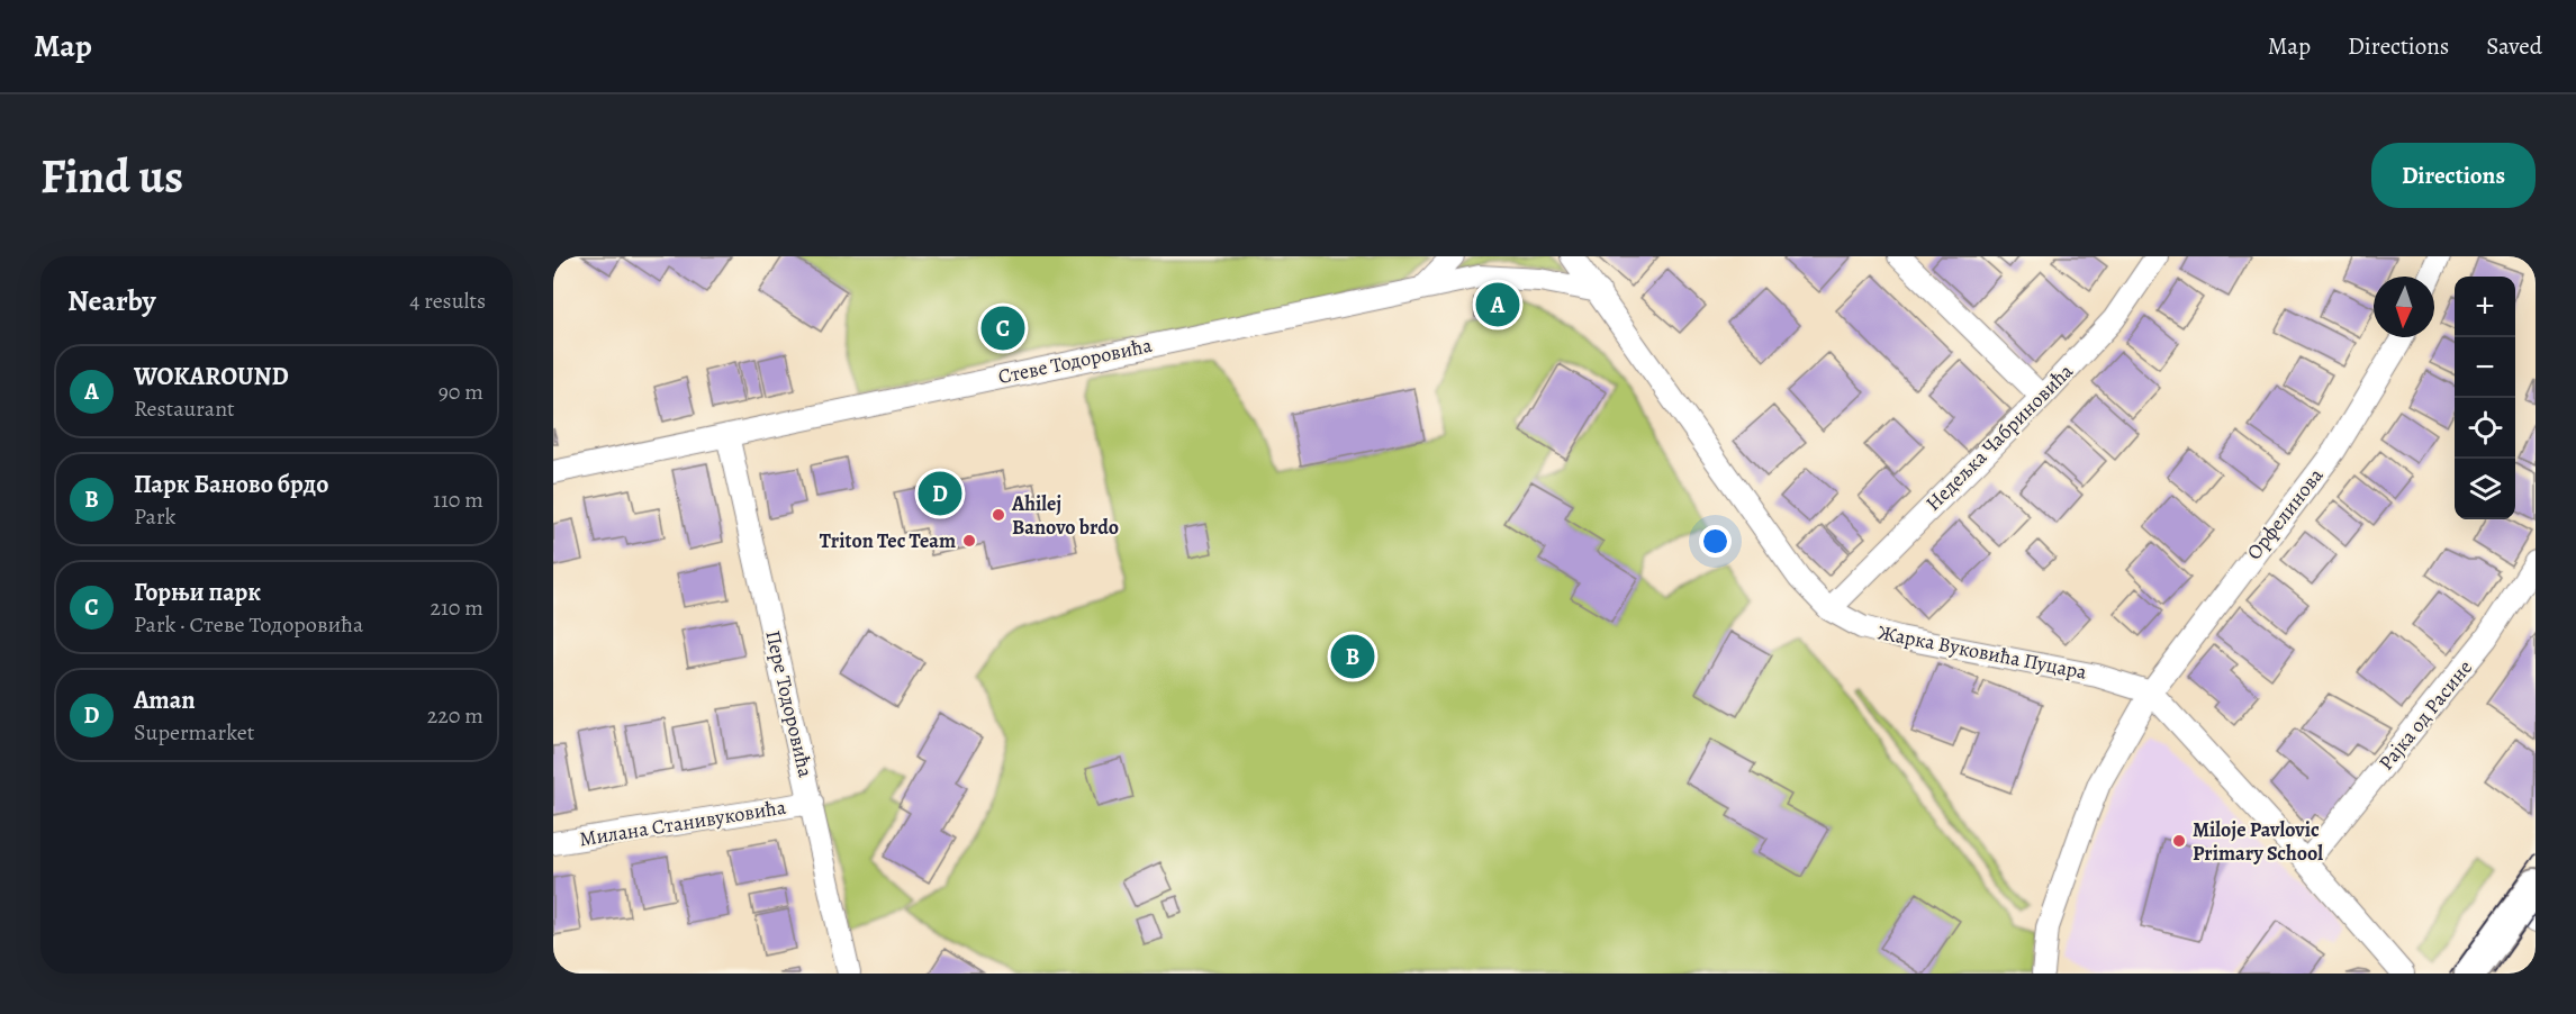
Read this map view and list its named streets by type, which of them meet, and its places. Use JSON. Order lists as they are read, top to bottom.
{
  "streets": {
    "street": [
      "Стеве Тодоровића",
      "Недељка Чабриновића",
      "Орфелинова",
      "Жарка Вуковића Пуцара",
      "Пере Тодоровића",
      "Рајка од Расине",
      "Милана Станивуковића"
    ]
  },
  "crossings": [
    ["Стеве Тодоровића", "Жарка Вуковића Пуцара"],
    ["Стеве Тодоровића", "Пере Тодоровића"],
    ["Недељка Чабриновића", "Жарка Вуковића Пуцара"],
    ["Орфелинова", "Жарка Вуковића Пуцара"],
    ["Пере Тодоровића", "Милана Станивуковића"]
  ],
  "places": ["Ahilej Banovo brdo", "Triton Tec Team", "Miloje Pavlovic Primary School"],
  "north": "bottom",
  "page": {
    "header": "Map",
    "nav": ["Map", "Directions", "Saved"],
    "buttons": "Directions",
    "title": "Find us",
    "heading": ["Nearby", "4 results"],
    "map_buttons": ["+", "−"],
    "pins": [
      "A",
      "C",
      "D",
      "B"
    ],
    "list": [
      {
        "mark": "A",
        "name": "WOKAROUND",
        "note": "Restaurant",
        "value": "90 m"
      },
      {
        "mark": "B",
        "name": "Парк Баново брдо",
        "note": "Park",
        "value": "110 m"
      },
      {
        "mark": "C",
        "name": "Горњи парк",
        "note": "Park · Стеве Тодоровића",
        "value": "210 m"
      },
      {
        "mark": "D",
        "name": "Aman",
        "note": "Supermarket",
        "value": "220 m"
      }
    ]
  }
}
